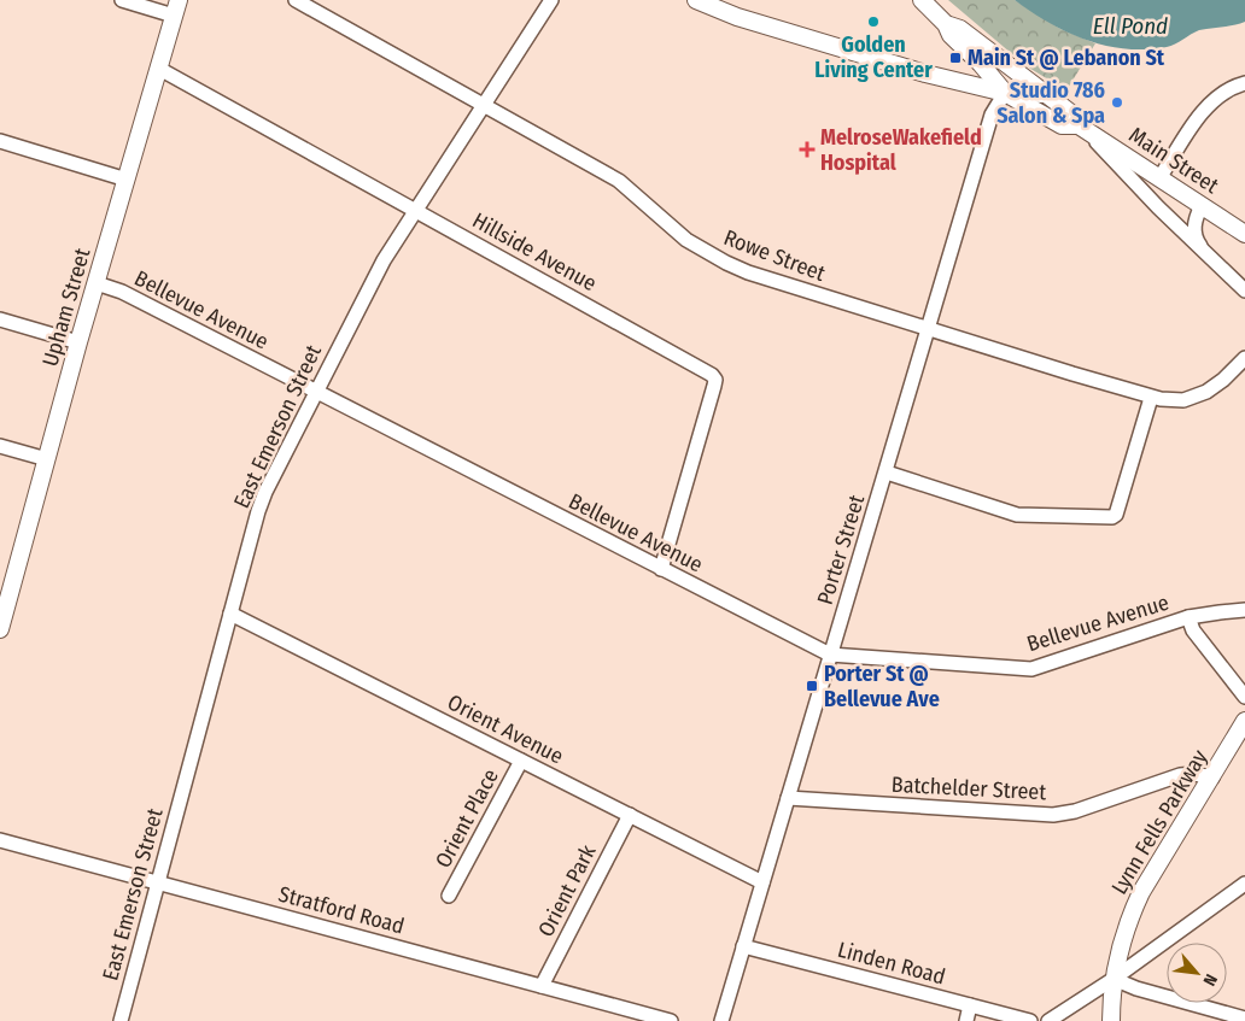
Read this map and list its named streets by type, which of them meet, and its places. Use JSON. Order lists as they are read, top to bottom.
{
  "streets": {
    "main road": ["Main Street", "Upham Street", "Lynn Fells Parkway"],
    "street": [
      "Hillside Avenue",
      "Rowe Street",
      "Bellevue Avenue",
      "East Emerson Street",
      "Porter Street",
      "Orient Avenue",
      "Batchelder Street",
      "Orient Place",
      "Orient Park",
      "Stratford Road",
      "Linden Road"
    ]
  },
  "crossings": [
    ["Main Street", "Porter Street"],
    ["Hillside Avenue", "Upham Street"],
    ["Hillside Avenue", "Bellevue Avenue"],
    ["Hillside Avenue", "East Emerson Street"],
    ["Rowe Street", "East Emerson Street"],
    ["Rowe Street", "Porter Street"],
    ["Upham Street", "Bellevue Avenue"],
    ["Bellevue Avenue", "East Emerson Street"],
    ["Bellevue Avenue", "Porter Street"],
    ["East Emerson Street", "Orient Avenue"],
    ["East Emerson Street", "Stratford Road"],
    ["Porter Street", "Orient Avenue"],
    ["Porter Street", "Batchelder Street"],
    ["Porter Street", "Linden Road"],
    ["Orient Avenue", "Orient Place"],
    ["Orient Avenue", "Orient Park"],
    ["Batchelder Street", "Lynn Fells Parkway"],
    ["Orient Park", "Stratford Road"]
  ],
  "water": ["Ell Pond"],
  "places": {
    "other": ["Golden Living Center", "Studio 786 Salon & Spa"],
    "transit": ["Main St @ Lebanon St", "Porter St @ Bellevue Ave"],
    "health": ["MelroseWakefield Hospital"]
  },
  "north": "bottom right"
}
